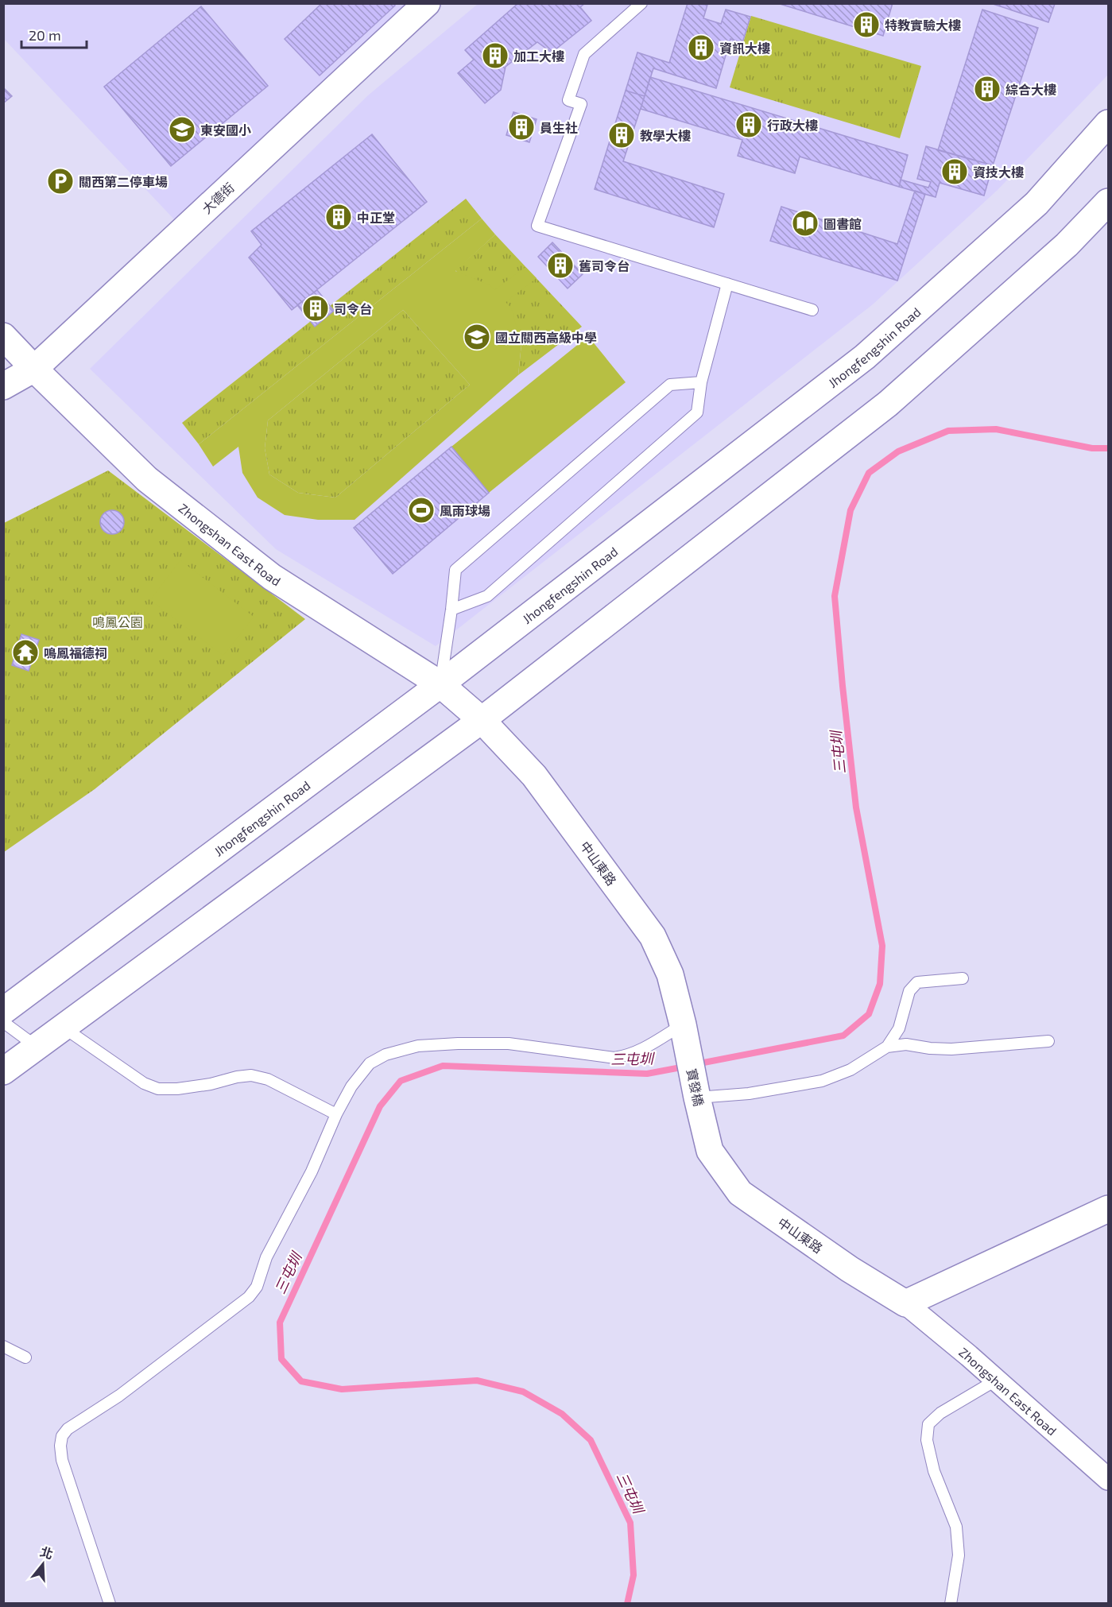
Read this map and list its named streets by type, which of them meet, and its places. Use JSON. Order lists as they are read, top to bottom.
{
  "streets": {
    "main road": [
      "大德街",
      "Jhongfengshin Road",
      "Zhongshan East Road",
      "中山東路",
      "寶發橋"
    ]
  },
  "crossings": [
    ["大德街", "Zhongshan East Road"],
    ["Jhongfengshin Road", "Zhongshan East Road"],
    ["Zhongshan East Road", "中山東路"],
    ["中山東路", "寶發橋"]
  ],
  "water": ["三屯圳"],
  "parks": ["鳴鳳公園"],
  "places": {
    "building": [
      "特教實驗大樓",
      "資訊大樓",
      "加工大樓",
      "綜合大樓",
      "行政大樓",
      "員生社",
      "教學大樓",
      "資技大樓",
      "中正堂",
      "舊司令台",
      "司令台"
    ],
    "school or university": ["東安國小", "國立關西高級中學"],
    "parking": ["關西第二停車場"],
    "library": ["圖書館"],
    "sports": ["風雨球場"],
    "temple": ["鳴鳳福德祠"]
  },
  "scale_bar": "20 m",
  "north": "top"
}
